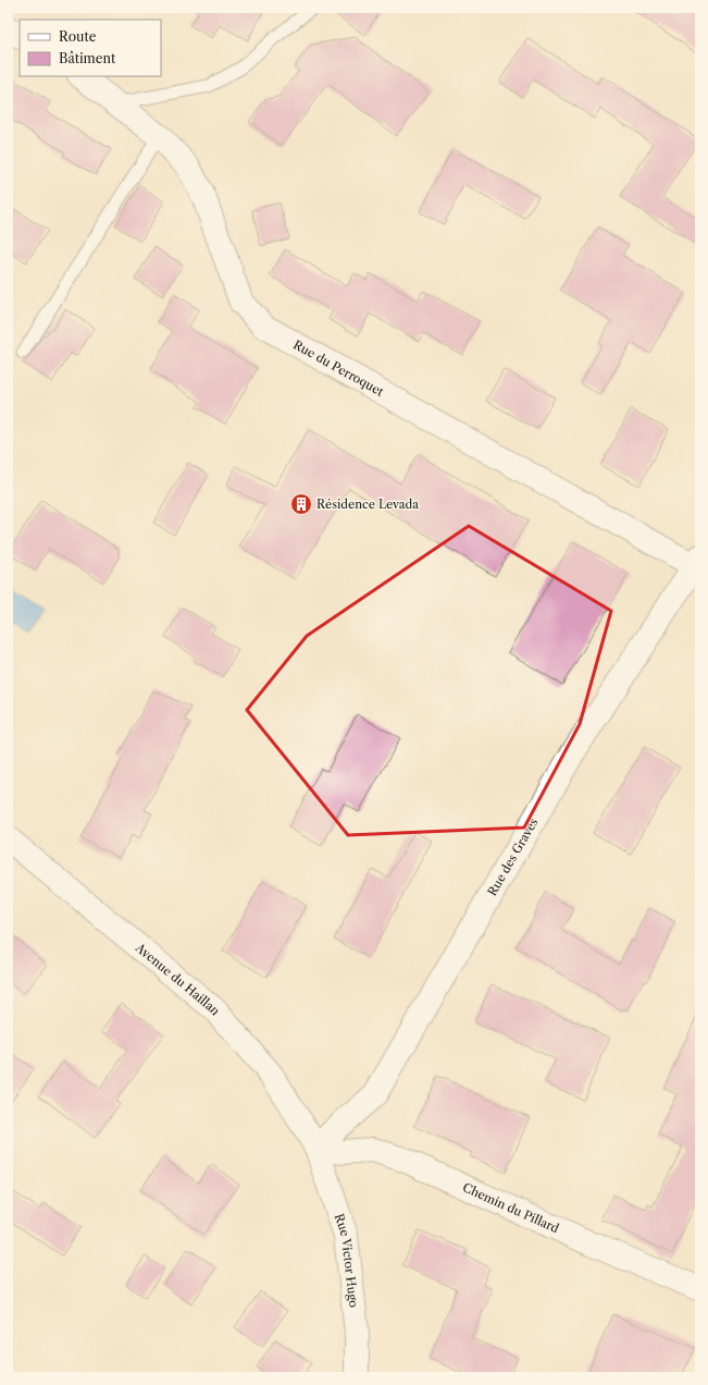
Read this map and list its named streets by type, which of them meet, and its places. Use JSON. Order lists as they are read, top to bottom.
{
  "streets": {
    "street": [
      "Rue du Perroquet",
      "Rue des Graves",
      "Avenue du Haillan",
      "Chemin du Pillard",
      "Rue Victor Hugo"
    ]
  },
  "crossings": [
    ["Rue du Perroquet", "Rue des Graves"],
    ["Rue des Graves", "Avenue du Haillan"],
    ["Rue des Graves", "Chemin du Pillard"],
    ["Rue des Graves", "Rue Victor Hugo"],
    ["Avenue du Haillan", "Chemin du Pillard"],
    ["Avenue du Haillan", "Rue Victor Hugo"],
    ["Chemin du Pillard", "Rue Victor Hugo"]
  ],
  "places": {
    "building": ["Résidence Levada"]
  },
  "legend": ["Route", "Bâtiment"]
}
